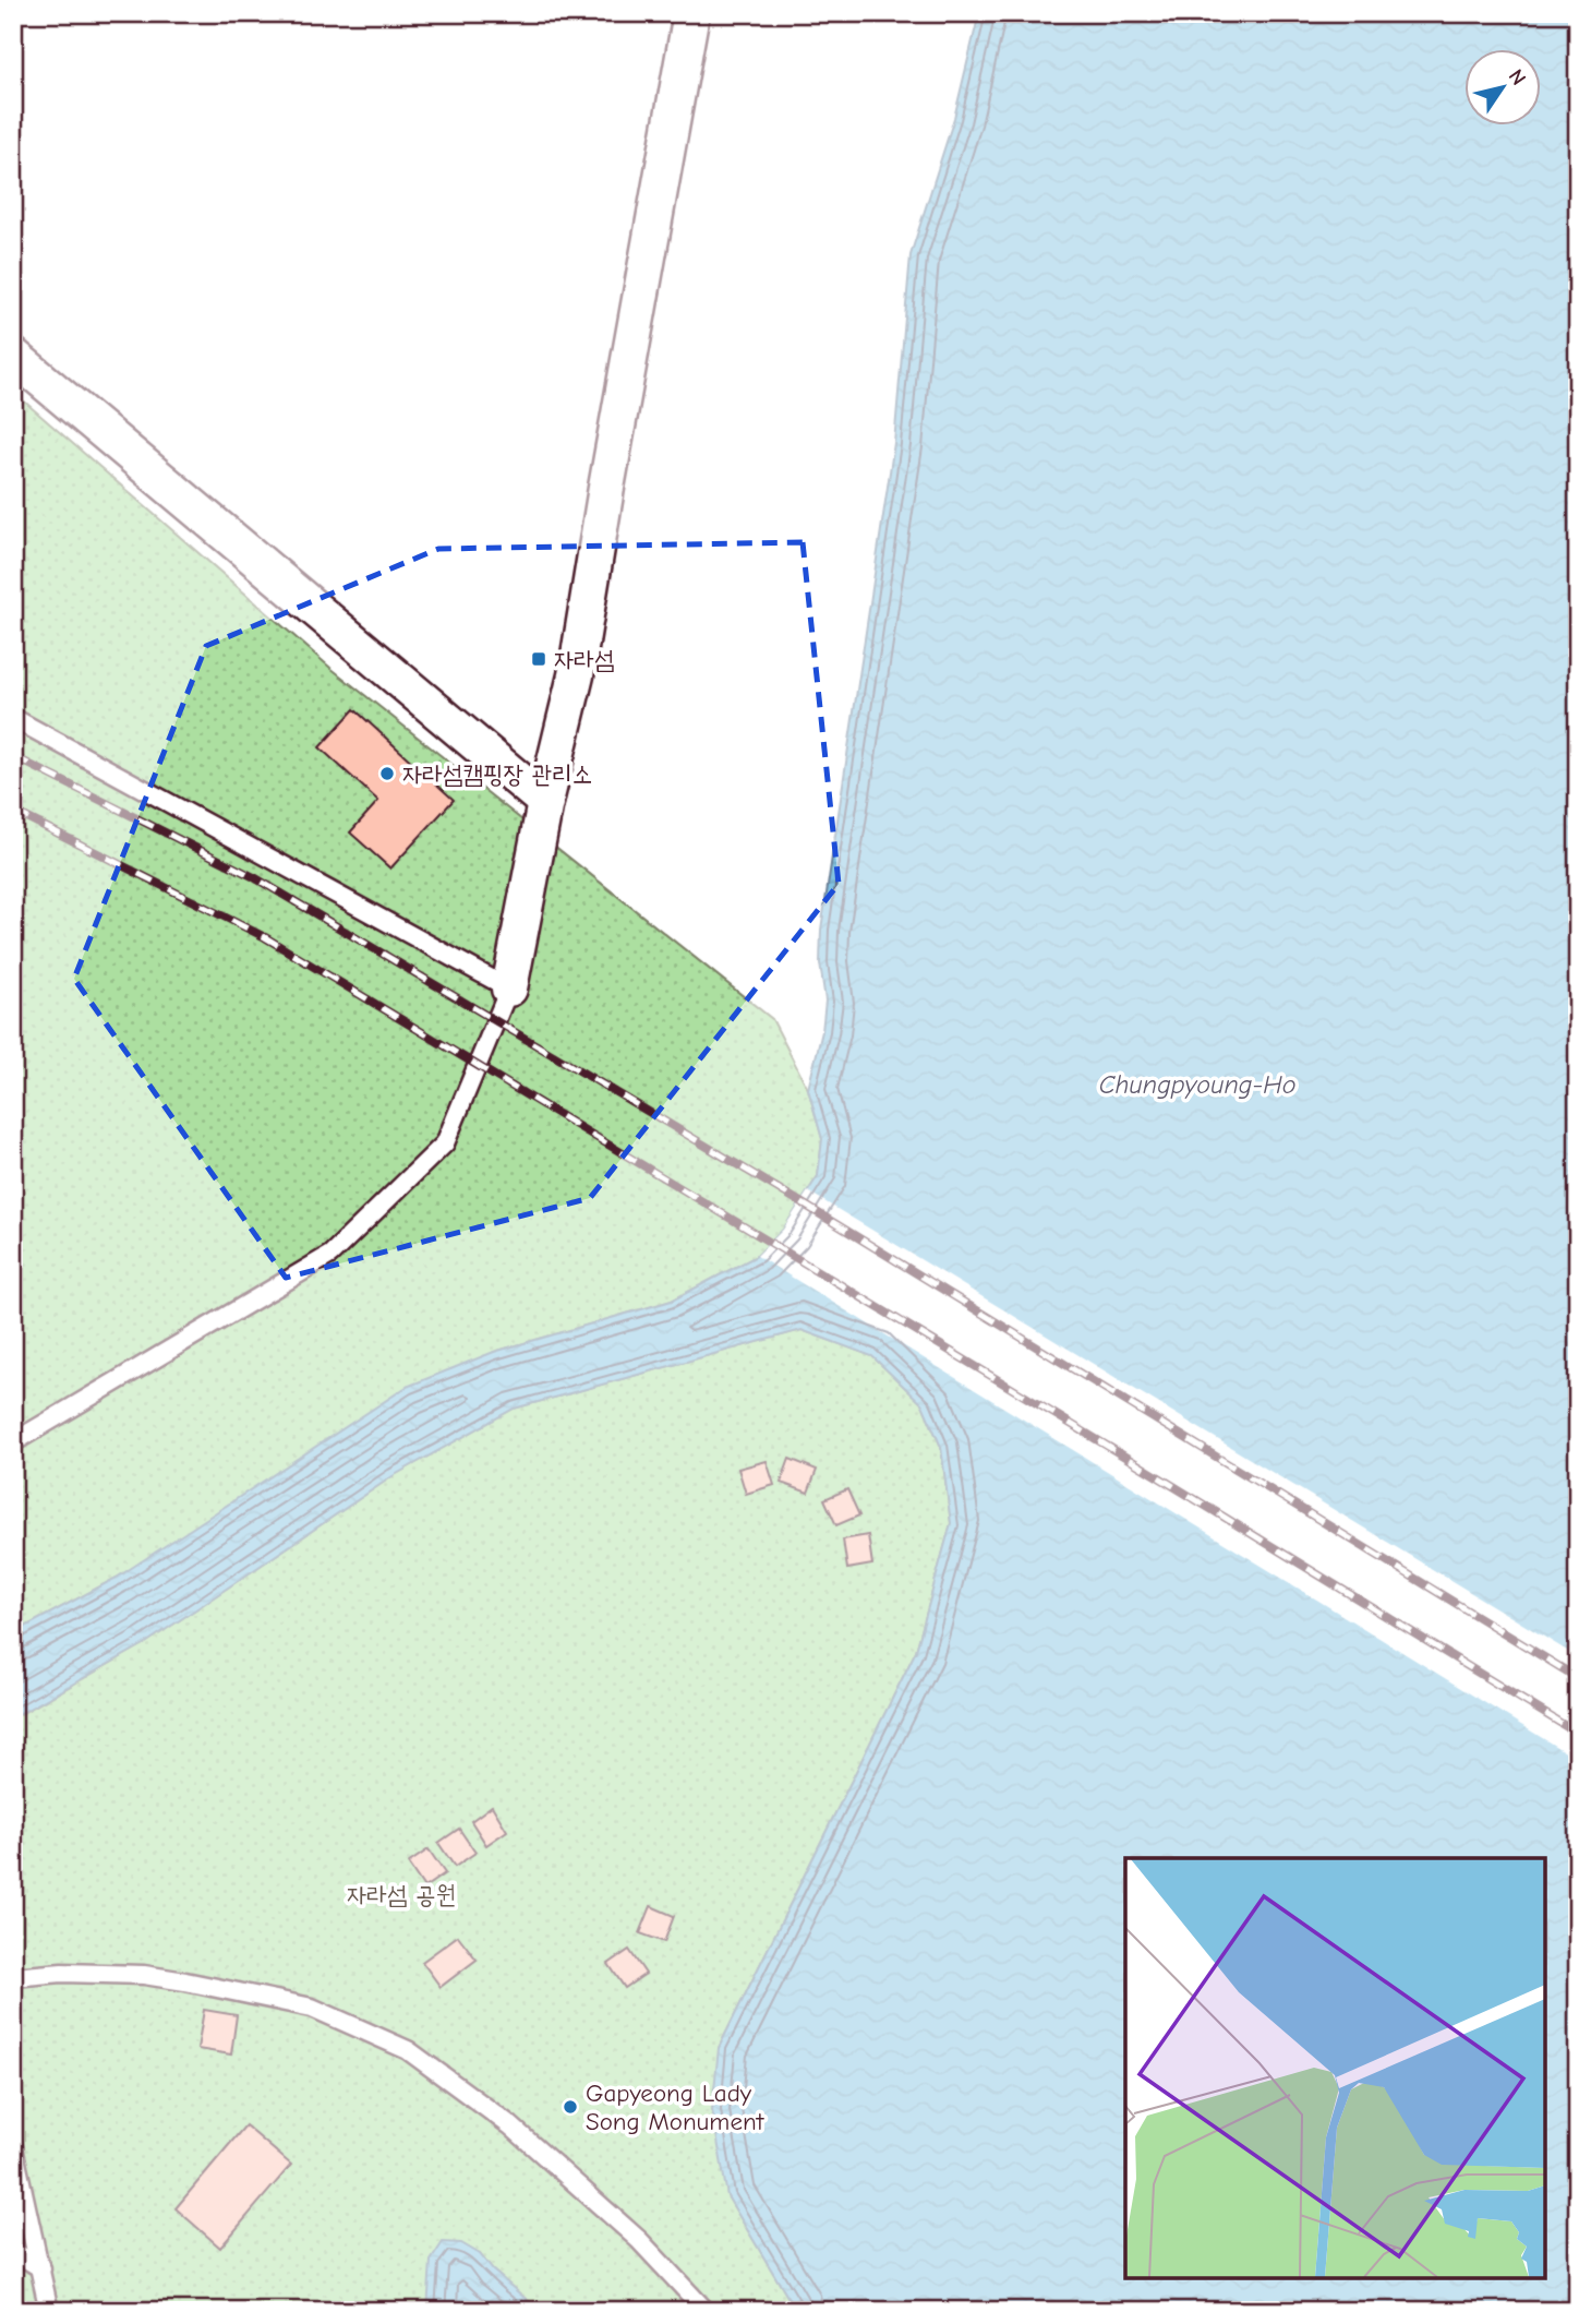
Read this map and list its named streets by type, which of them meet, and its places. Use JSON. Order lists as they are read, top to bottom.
{
  "water": ["Chungpyoung-Ho"],
  "parks": ["자라섬 공원"],
  "places": {
    "transit": ["자라섬"],
    "other": ["자라섬캠핑장 관리소", "Gapyeong Lady Song Monument"]
  },
  "north": "top right"
}
